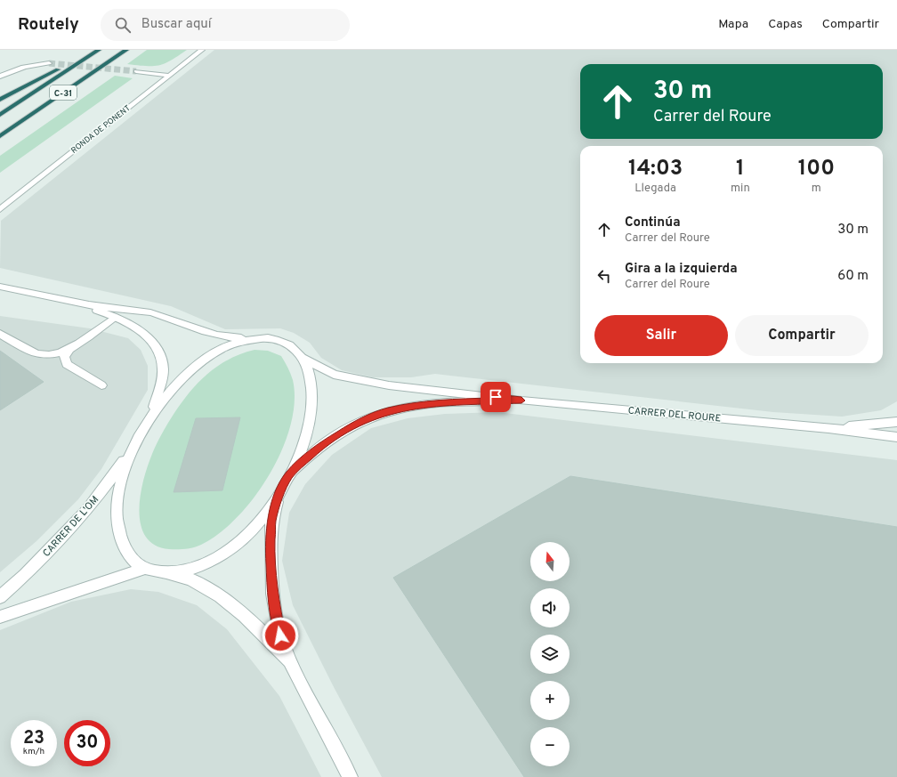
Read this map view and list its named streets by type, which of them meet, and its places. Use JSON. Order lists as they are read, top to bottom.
{
  "streets": {
    "highway": ["C-31"],
    "street": ["RONDA DE PONENT", "CARRER DEL ROURE", "CARRER DE L'OM"]
  },
  "north": "top",
  "page": {
    "header": "Routely",
    "search": "Buscar aquí",
    "nav": ["Mapa", "Capas", "Compartir"],
    "turn": ["30 m", "Carrer del Roure"],
    "eta": [
      "14:03",
      "Llegada",
      "1",
      "min",
      "100",
      "m"
    ],
    "list": [
      {
        "name": "Continúa",
        "note": "Carrer del Roure",
        "value": "30 m"
      },
      {
        "name": "Gira a la izquierda",
        "note": "Carrer del Roure",
        "value": "60 m"
      }
    ],
    "buttons": ["Salir", "Compartir"],
    "map_buttons": ["+", "−"],
    "speed": "23 km/h",
    "limit": "30"
  }
}
